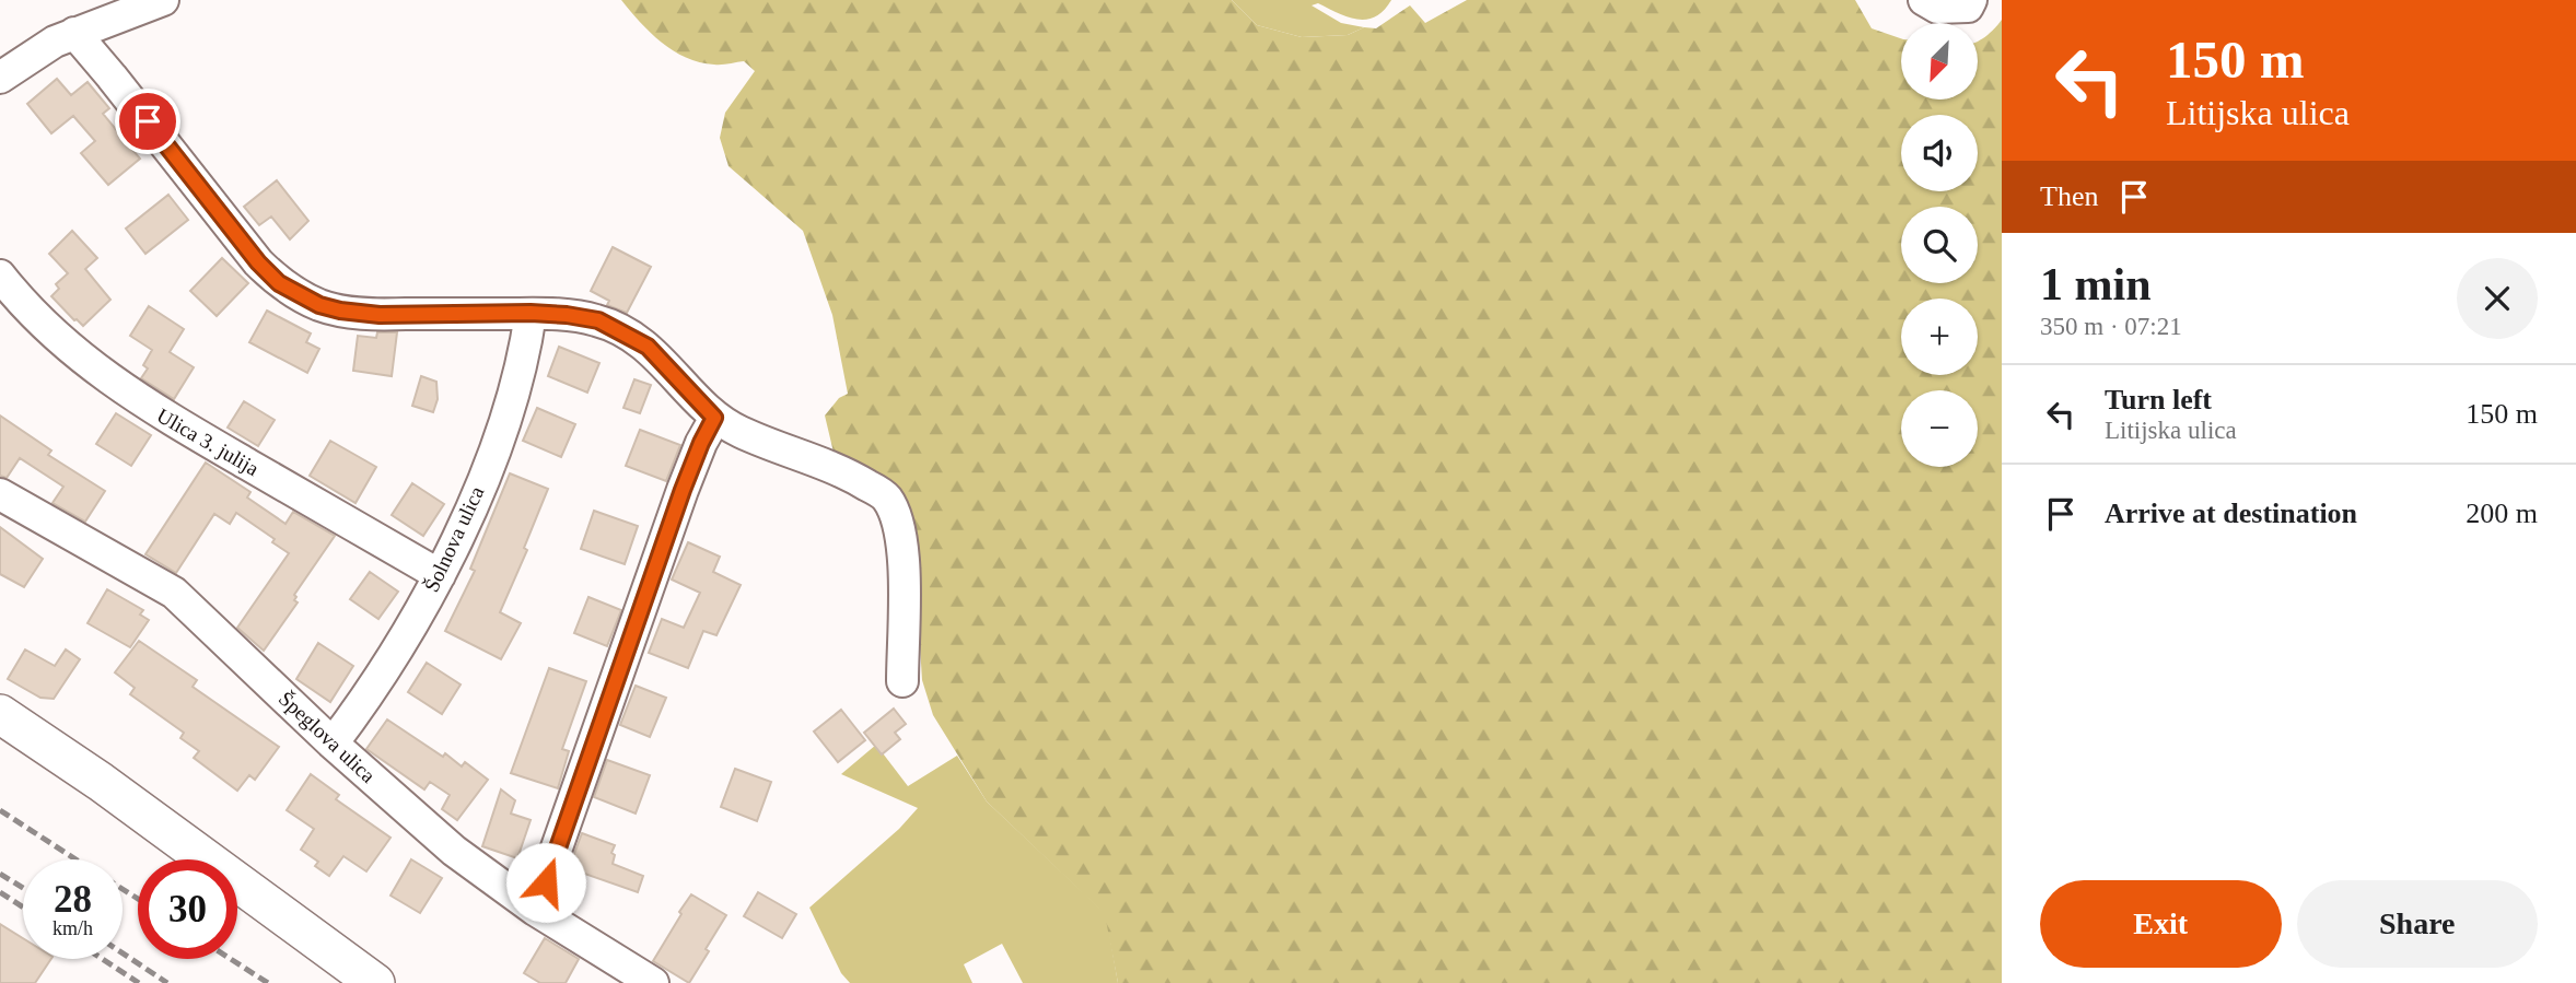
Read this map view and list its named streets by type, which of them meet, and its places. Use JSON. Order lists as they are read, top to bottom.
{
  "streets": {
    "street": ["Ulica 3. julija", "Šolnova ulica", "Špeglova ulica"]
  },
  "crossings": [
    ["Ulica 3. julija", "Šolnova ulica"],
    ["Šolnova ulica", "Špeglova ulica"]
  ],
  "north": "bottom left",
  "page": {
    "turn": ["150 m", "Litijska ulica"],
    "map_buttons": ["+", "−"],
    "then": "Then",
    "heading": ["1 min", "350 m · 07:21"],
    "list": [
      {
        "name": "Turn left",
        "note": "Litijska ulica",
        "value": "150 m"
      },
      {
        "name": "Arrive at destination",
        "value": "200 m"
      }
    ],
    "speed": "28 km/h",
    "limit": "30",
    "buttons": ["Exit", "Share"]
  }
}
